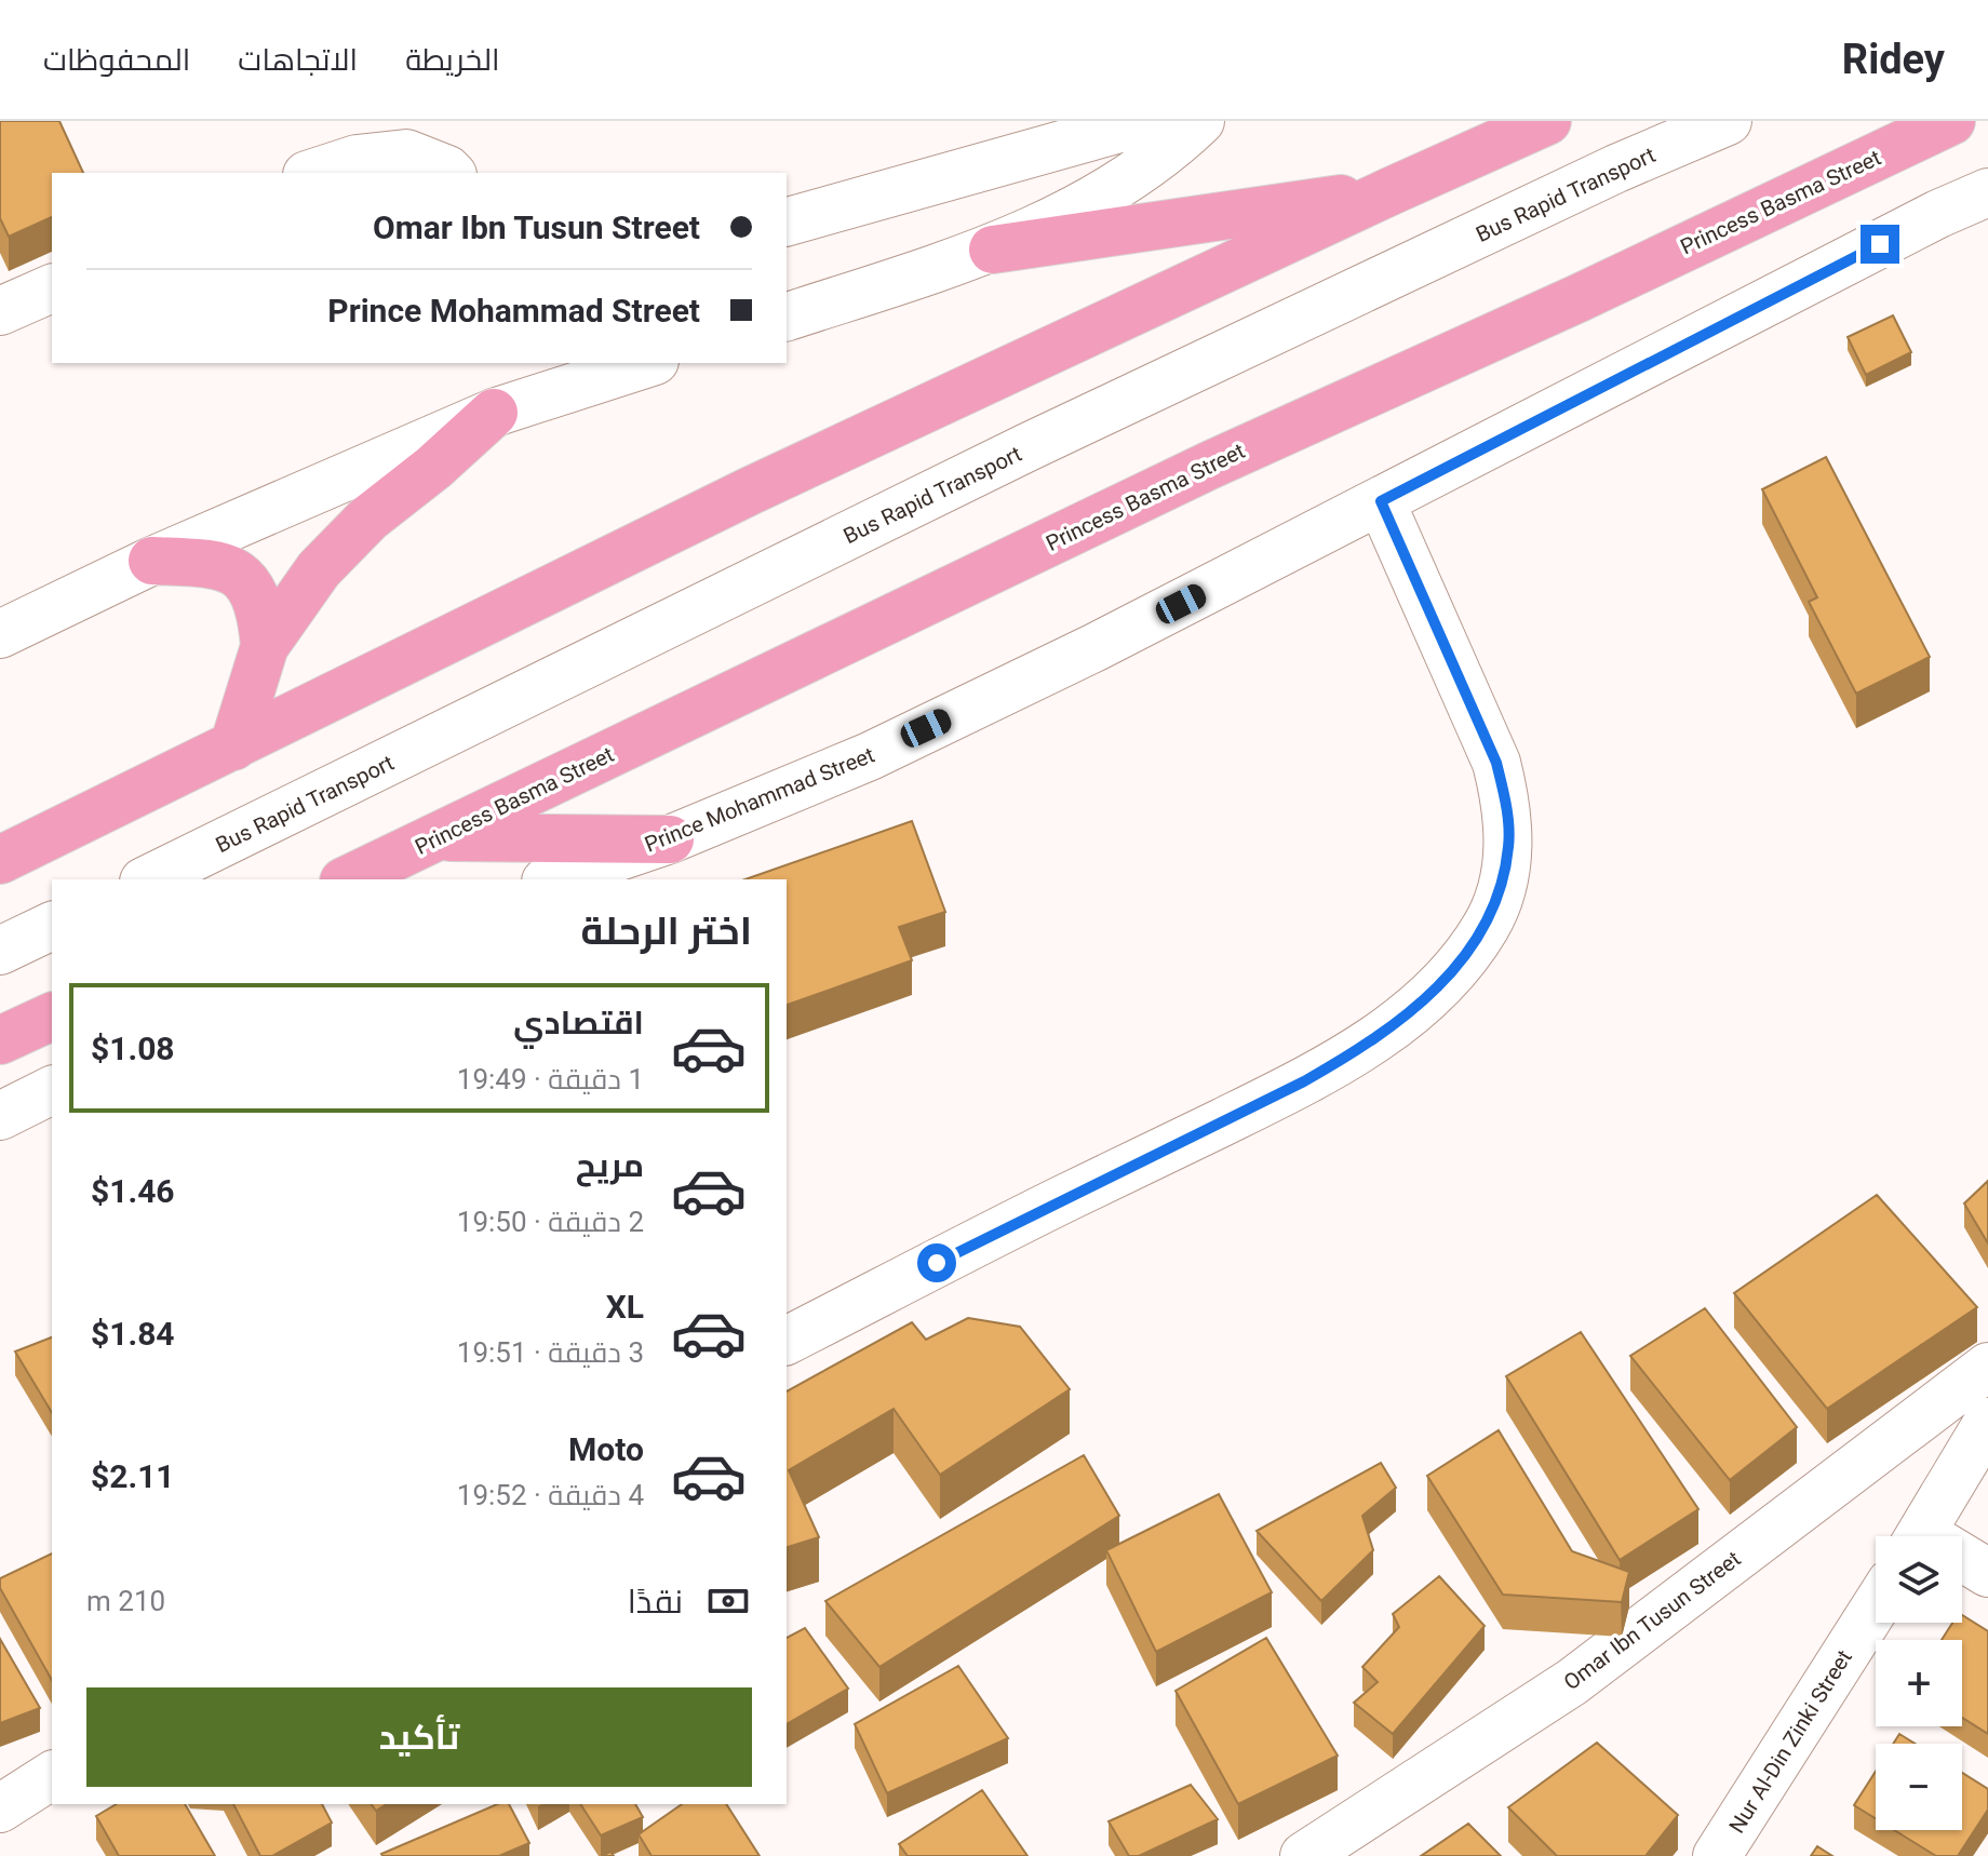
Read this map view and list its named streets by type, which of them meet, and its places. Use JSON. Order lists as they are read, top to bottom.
{
  "streets": {
    "main road": ["Princess Basma Street"],
    "street": [
      "Bus Rapid Transport",
      "Prince Mohammad Street",
      "Omar Ibn Tusun Street",
      "Nur Al-Din Zinki Street"
    ]
  },
  "page": {
    "header": "Ridey",
    "nav": ["الخريطة", "الاتجاهات", "المحفوظات"],
    "banner": ["Omar Ibn Tusun Street", "Prince Mohammad Street"],
    "heading": "اختر الرحلة",
    "list": [
      {
        "name": "اقتصادي",
        "note": "1 دقيقة · 19:49",
        "value": "$1.08"
      },
      {
        "name": "مريح",
        "note": "2 دقيقة · 19:50",
        "value": "$1.46"
      },
      {
        "name": "XL",
        "note": "3 دقيقة · 19:51",
        "value": "$1.84"
      },
      {
        "name": "Moto",
        "note": "4 دقيقة · 19:52",
        "value": "$2.11"
      }
    ],
    "map_buttons": ["+", "−"],
    "pay": ["نقدًا", "210 m"],
    "buttons": "تأكيد"
  }
}
